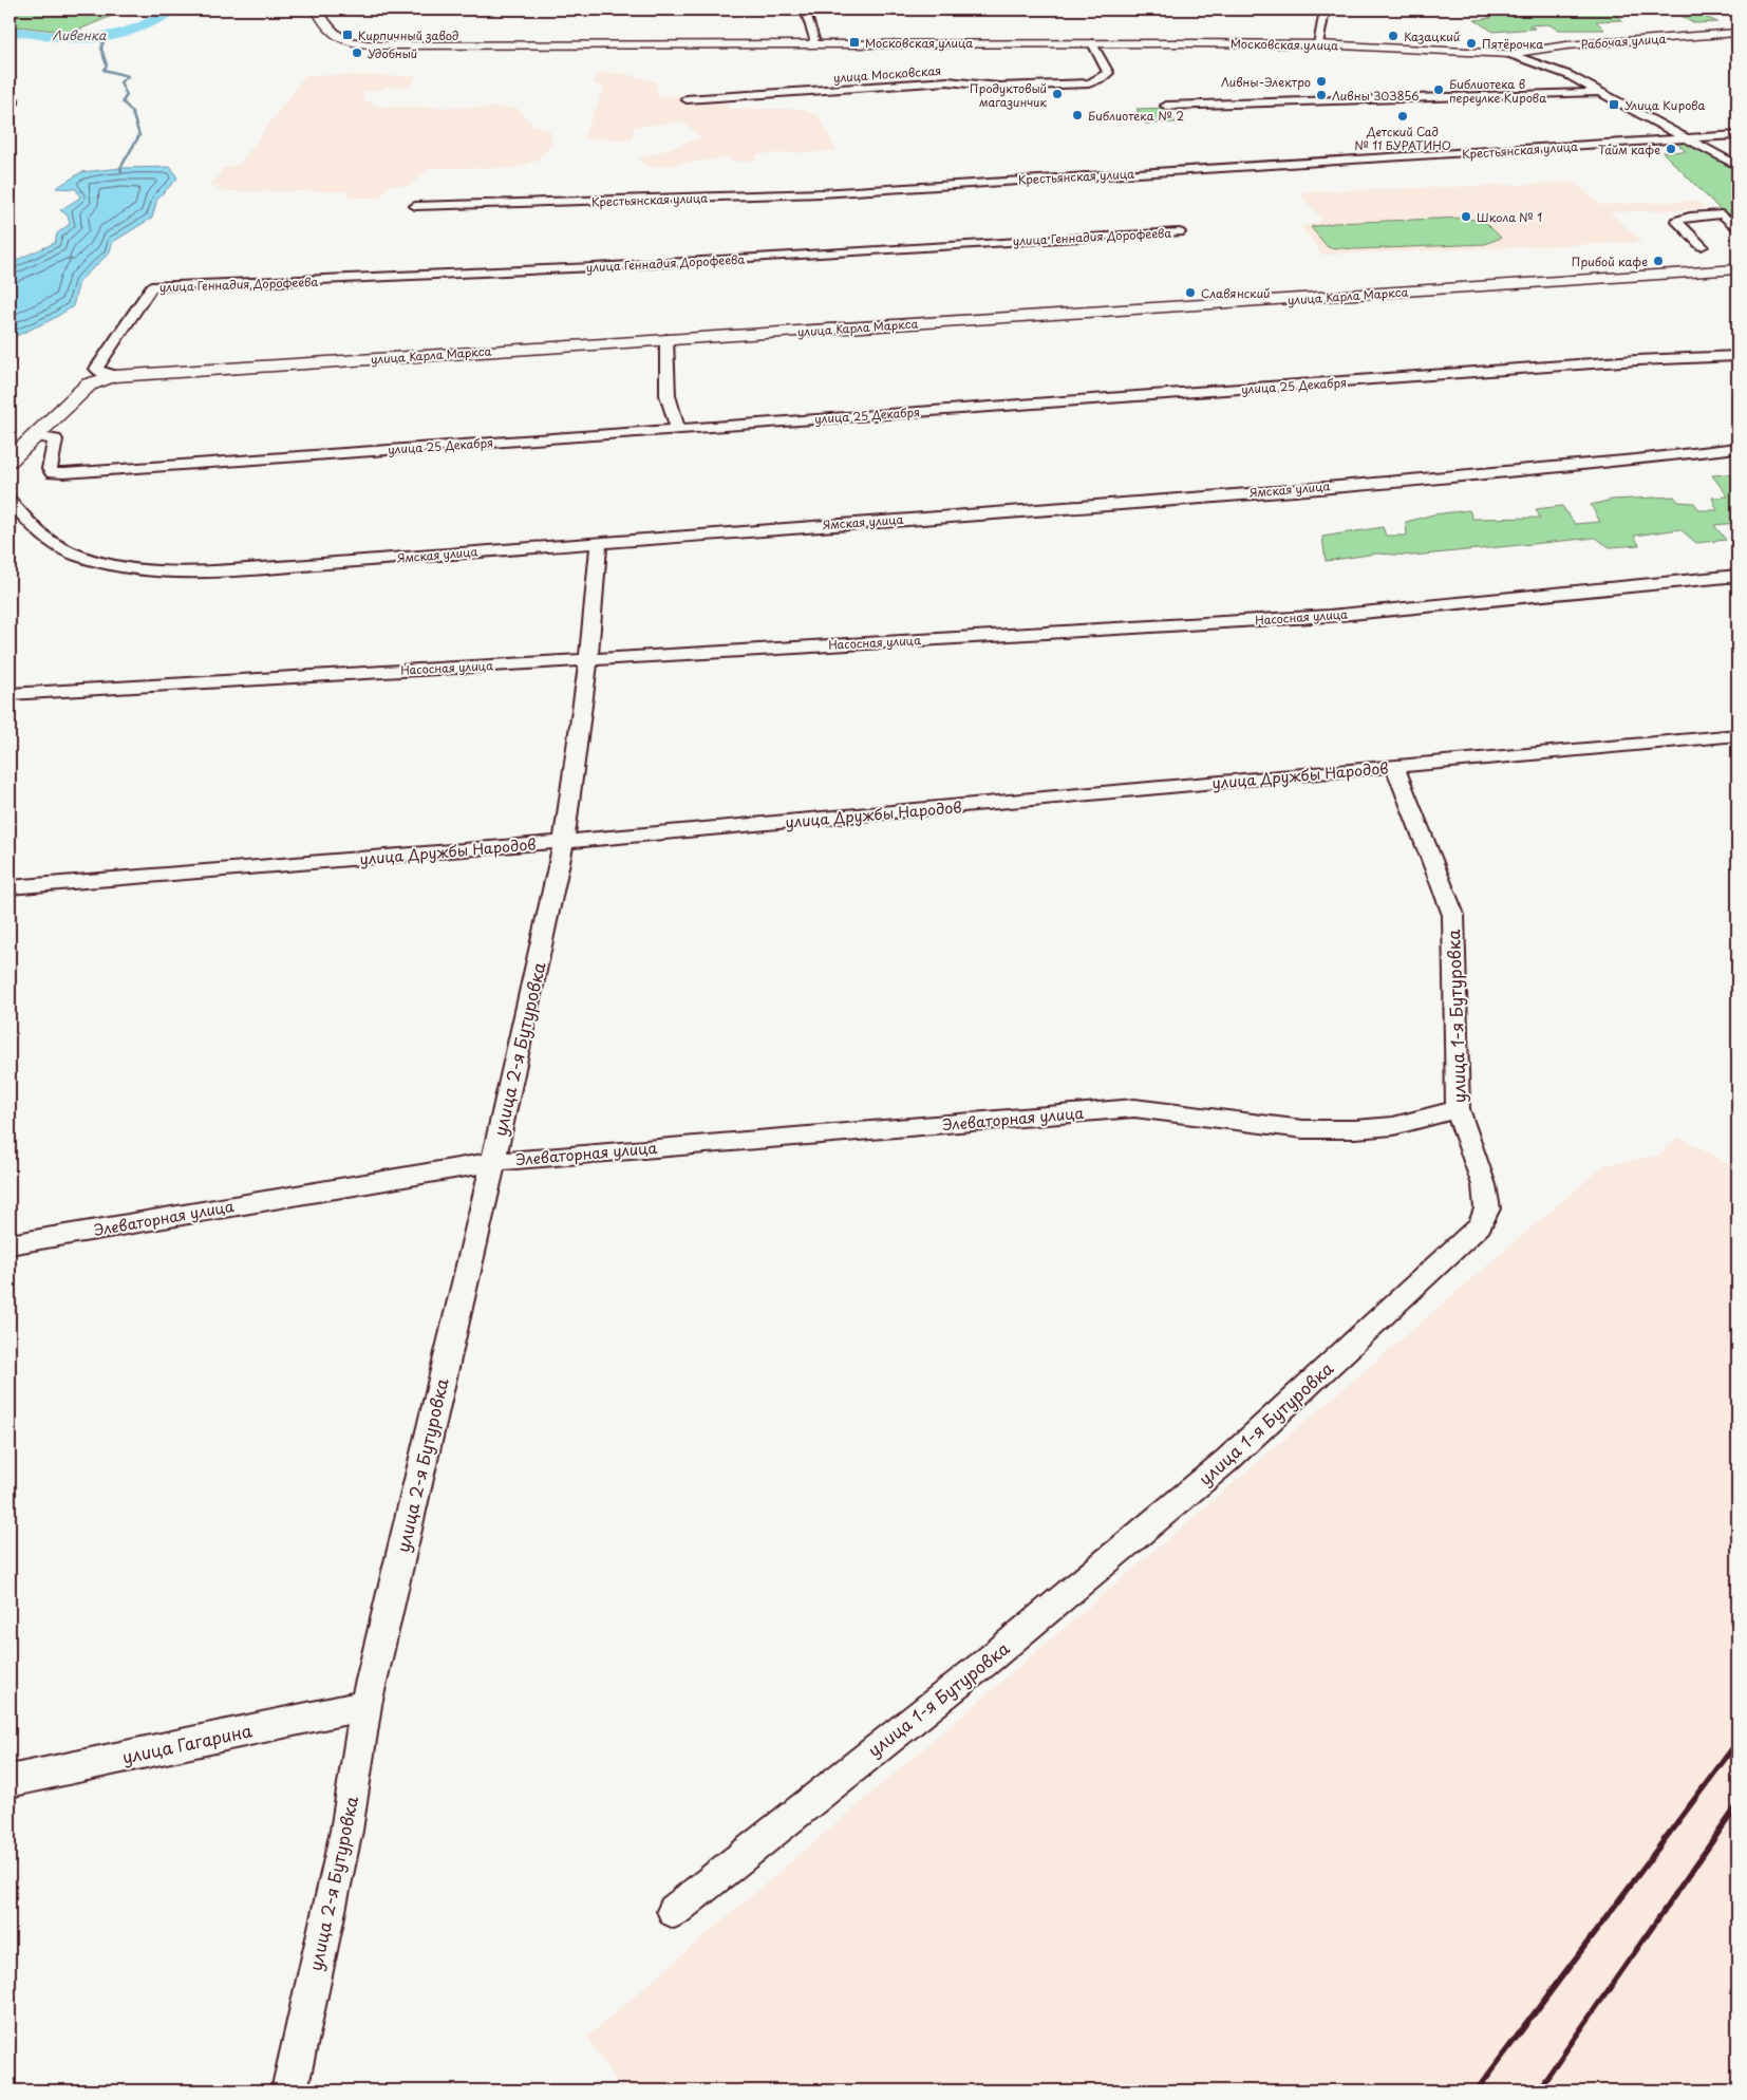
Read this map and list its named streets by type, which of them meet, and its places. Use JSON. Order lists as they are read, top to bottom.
{
  "streets": {
    "street": [
      "Рабочая улица",
      "Московская улица",
      "улица Московская",
      "Крестьянская улица",
      "улица Геннадия Дорофеева",
      "улица Карла Маркса",
      "улица 25 Декабря",
      "Ямская улица",
      "Насосная улица",
      "улица Дружбы Народов",
      "улица 1-я Бутуровка",
      "улица 2-я Бутуровка",
      "Элеваторная улица",
      "улица Гагарина"
    ]
  },
  "crossings": [
    ["Рабочая улица", "Московская улица"],
    ["Московская улица", "улица Московская"],
    ["улица Геннадия Дорофеева", "улица Карла Маркса"],
    ["улица Карла Маркса", "улица 25 Декабря"],
    ["Ямская улица", "улица 2-я Бутуровка"],
    ["Насосная улица", "улица 2-я Бутуровка"],
    ["улица Дружбы Народов", "улица 1-я Бутуровка"],
    ["улица Дружбы Народов", "улица 2-я Бутуровка"],
    ["улица 1-я Бутуровка", "Элеваторная улица"],
    ["улица 2-я Бутуровка", "Элеваторная улица"],
    ["улица 2-я Бутуровка", "улица Гагарина"]
  ],
  "water": ["Ливенка"],
  "places": {
    "transit": ["Кирпичный завод", "Московская улица", "Улица Кирова"],
    "other": [
      "Казацкий",
      "Пятёрочка",
      "Удобный",
      "Ливны-Электро",
      "Библиотека в переулке Кирова",
      "Продуктовый магазинчик",
      "Ливны 303856",
      "Библиотека № 2",
      "Детский Сад № 11 БУРАТИНО",
      "Тайм кафе",
      "Школа № 1",
      "Прибой кафе",
      "Славянский"
    ]
  }
}
